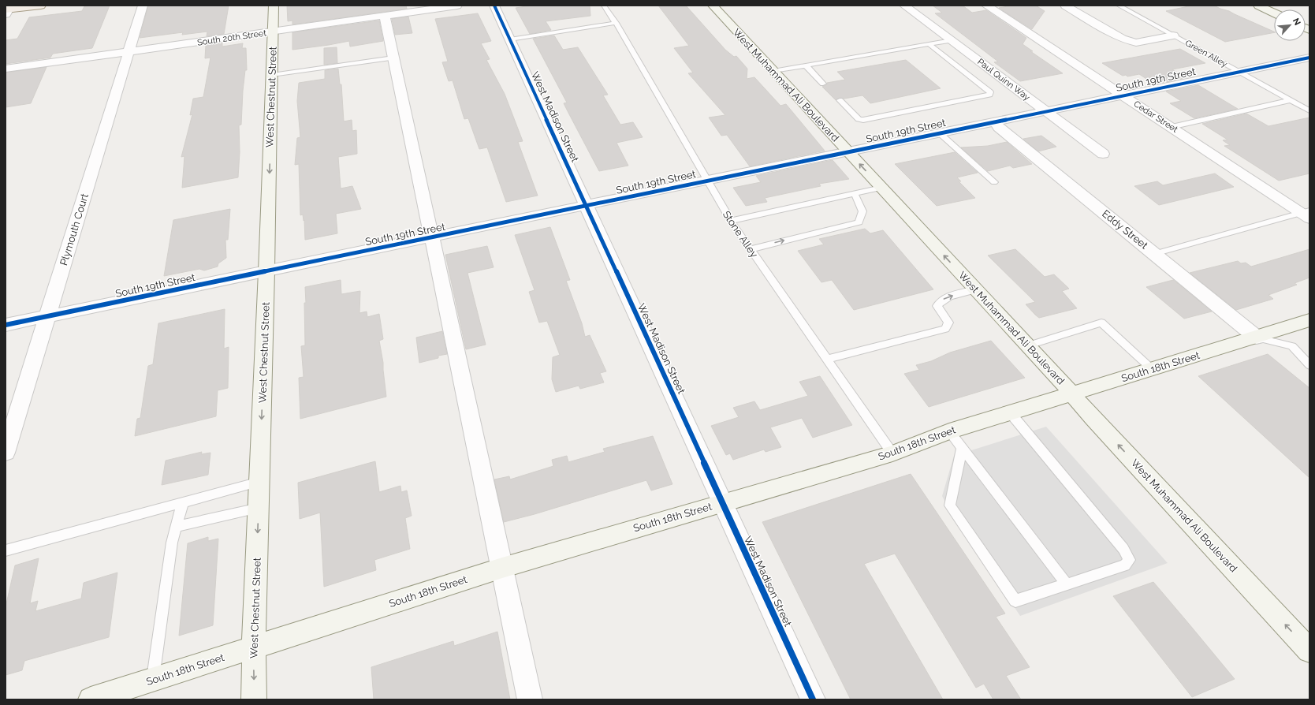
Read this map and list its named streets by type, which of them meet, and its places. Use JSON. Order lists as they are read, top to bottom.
{
  "streets": {
    "main road": ["West Muhammad Ali Boulevard", "West Chestnut Street", "South 18th Street"],
    "street": [
      "South 20th Street",
      "Paul Quinn Way",
      "South 19th Street",
      "West Madison Street",
      "Cedar Street",
      "Plymouth Court",
      "Eddy Street"
    ],
    "lane": ["Green Alley", "Stone Alley"]
  },
  "crossings": [
    ["South 20th Street", "West Chestnut Street"],
    ["South 20th Street", "Plymouth Court"],
    ["Green Alley", "South 19th Street"],
    ["Paul Quinn Way", "South 19th Street"],
    ["South 19th Street", "West Muhammad Ali Boulevard"],
    ["South 19th Street", "West Chestnut Street"],
    ["South 19th Street", "West Madison Street"],
    ["South 19th Street", "Cedar Street"],
    ["South 19th Street", "Plymouth Court"],
    ["South 19th Street", "Eddy Street"],
    ["South 19th Street", "Stone Alley"],
    ["West Muhammad Ali Boulevard", "South 18th Street"],
    ["West Chestnut Street", "South 18th Street"],
    ["West Madison Street", "South 18th Street"],
    ["Eddy Street", "South 18th Street"],
    ["Stone Alley", "South 18th Street"]
  ],
  "one_way": ["West Muhammad Ali Boulevard", "West Chestnut Street"],
  "north": "top right"
}
